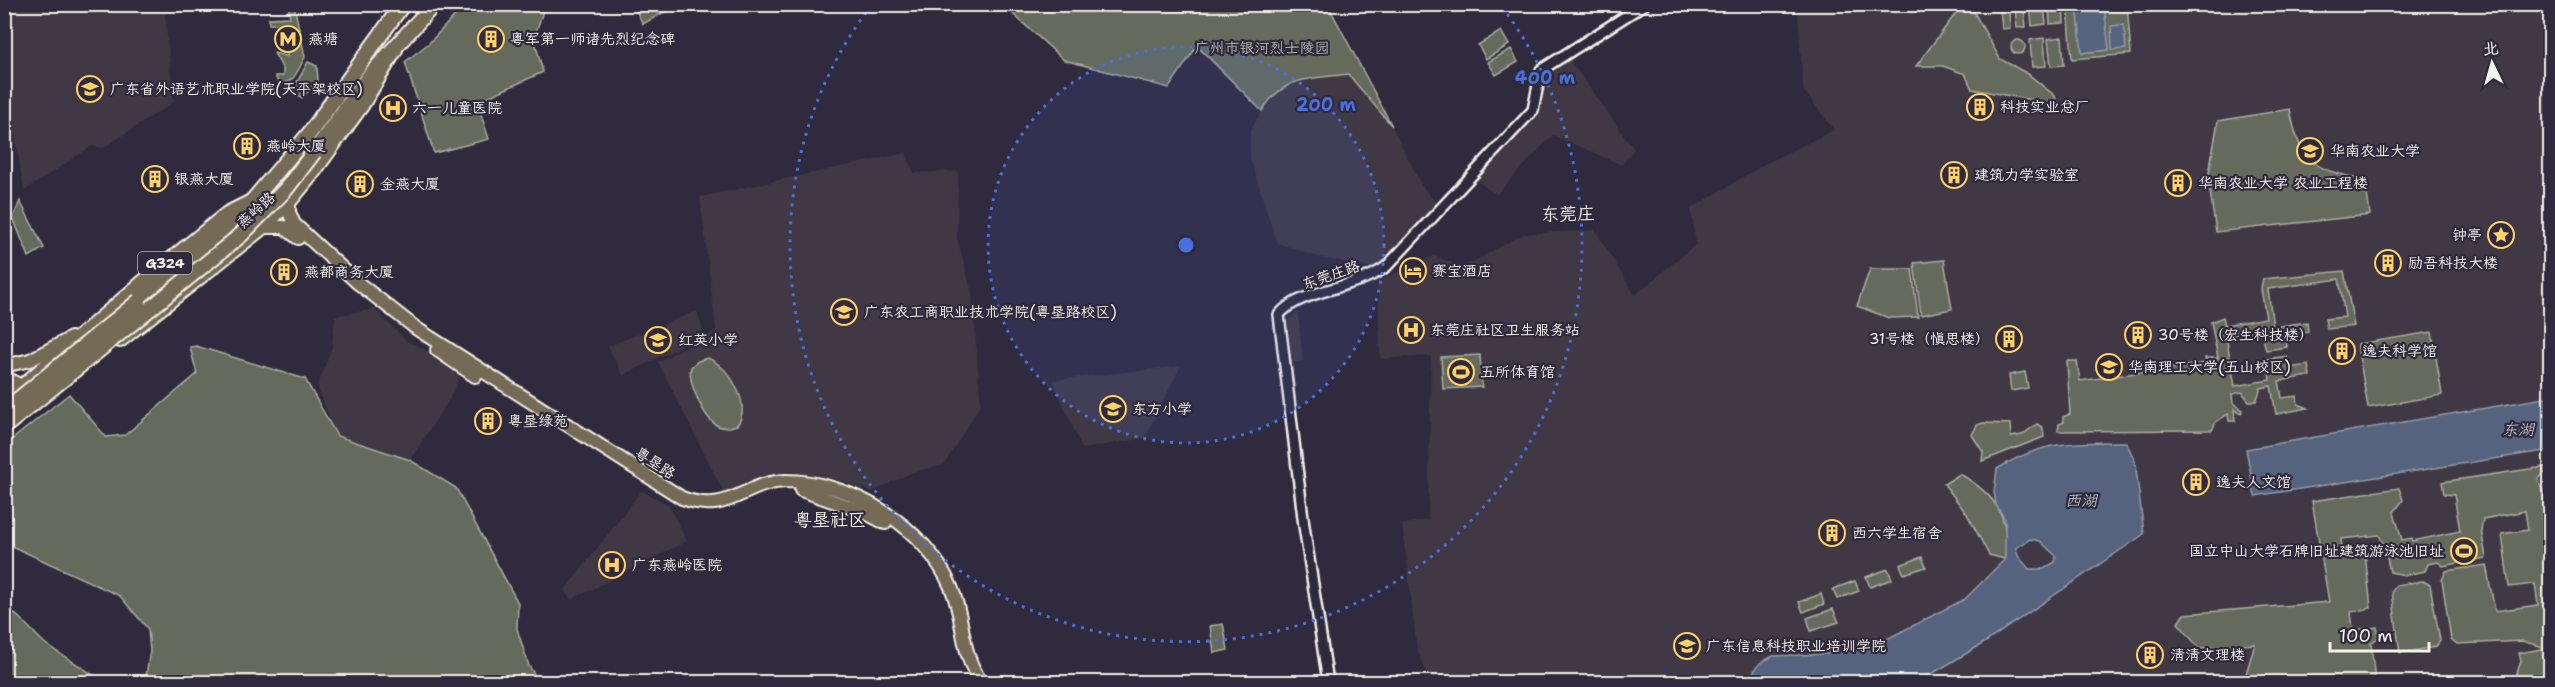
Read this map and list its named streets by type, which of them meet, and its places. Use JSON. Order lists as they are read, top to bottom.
{
  "streets": {
    "highway": ["燕岭路", "G324"],
    "main road": ["粤垦路"],
    "street": ["东莞庄路"]
  },
  "crossings": [
    ["燕岭路", "G324"],
    ["燕岭路", "粤垦路"]
  ],
  "districts": ["东莞庄", "粤垦社区"],
  "water": ["东湖", "西湖"],
  "parks": ["广州市银河烈士陵园"],
  "places": {
    "metro station": ["燕塘"],
    "building": [
      "粤军第一师诸先烈纪念碑",
      "科技实业总厂",
      "燕岭大厦",
      "建筑力学实验室",
      "银燕大厦",
      "华南农业大学 农业工程楼",
      "金燕大厦",
      "励吾科技大楼",
      "燕都商务大厦",
      "30号楼（宏生科技楼）",
      "31号楼（慎思楼）",
      "逸夫科学馆",
      "粤垦绿苑",
      "逸夫人文馆",
      "西六学生宿舍",
      "清清文理楼"
    ],
    "school or university": [
      "广东省外语艺术职业学院(天平架校区)",
      "华南农业大学",
      "广东农工商职业技术学院(粤垦路校区)",
      "红英小学",
      "华南理工大学(五山校区)",
      "东方小学",
      "广东信息科技职业培训学院"
    ],
    "hospital": ["六一儿童医院", "东莞庄社区卫生服务站", "广东燕岭医院"],
    "place": ["钟亭"],
    "hotel": ["赛宝酒店"],
    "sports": ["五所体育馆", "国立中山大学石牌旧址建筑游泳池旧址"]
  },
  "scale_bar": "100 m",
  "north": "top",
  "rings": ["400 m", "200 m"]
}
